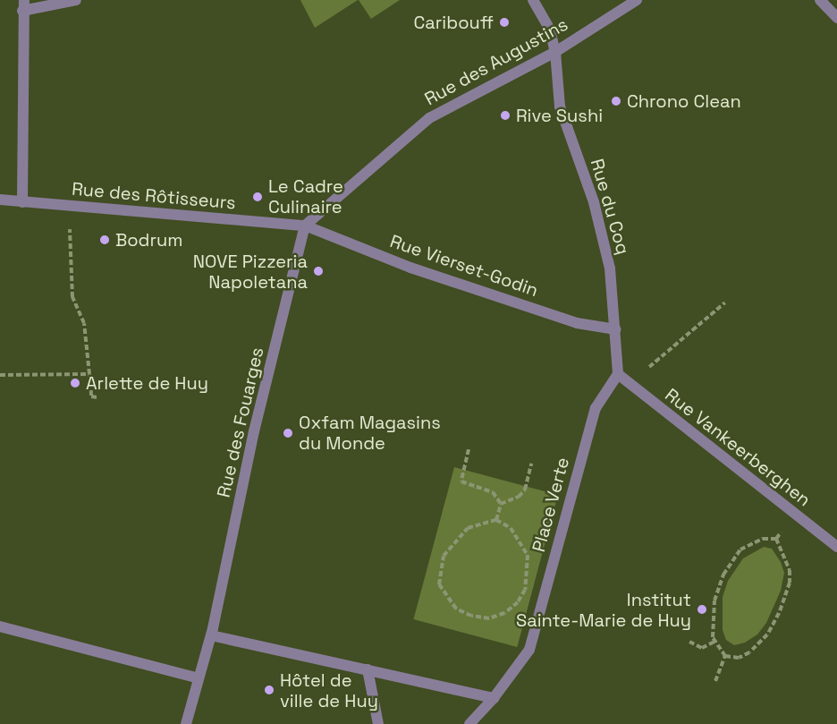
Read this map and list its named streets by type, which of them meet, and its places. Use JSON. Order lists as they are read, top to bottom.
{
  "streets": {
    "street": [
      "Rue des Augustins",
      "Rue des Rôtisseurs",
      "Rue du Coq",
      "Rue Vierset-Godin",
      "Rue des Fouarges",
      "Rue Vankeerberghen",
      "Place Verte"
    ]
  },
  "crossings": [
    ["Rue des Augustins", "Rue des Rôtisseurs"],
    ["Rue des Augustins", "Rue du Coq"],
    ["Rue des Augustins", "Rue Vierset-Godin"],
    ["Rue des Augustins", "Rue des Fouarges"],
    ["Rue des Rôtisseurs", "Rue Vierset-Godin"],
    ["Rue des Rôtisseurs", "Rue des Fouarges"],
    ["Rue du Coq", "Rue Vierset-Godin"],
    ["Rue du Coq", "Rue Vankeerberghen"],
    ["Rue du Coq", "Place Verte"],
    ["Rue Vierset-Godin", "Rue des Fouarges"],
    ["Rue Vankeerberghen", "Place Verte"]
  ],
  "places": [
    "Caribouff",
    "Chrono Clean",
    "Rive Sushi",
    "Le Cadre Culinaire",
    "Bodrum",
    "NOVE Pizzeria Napoletana",
    "Arlette de Huy",
    "Oxfam Magasins du Monde",
    "Institut Sainte-Marie de Huy",
    "Hôtel de ville de Huy"
  ]
}
